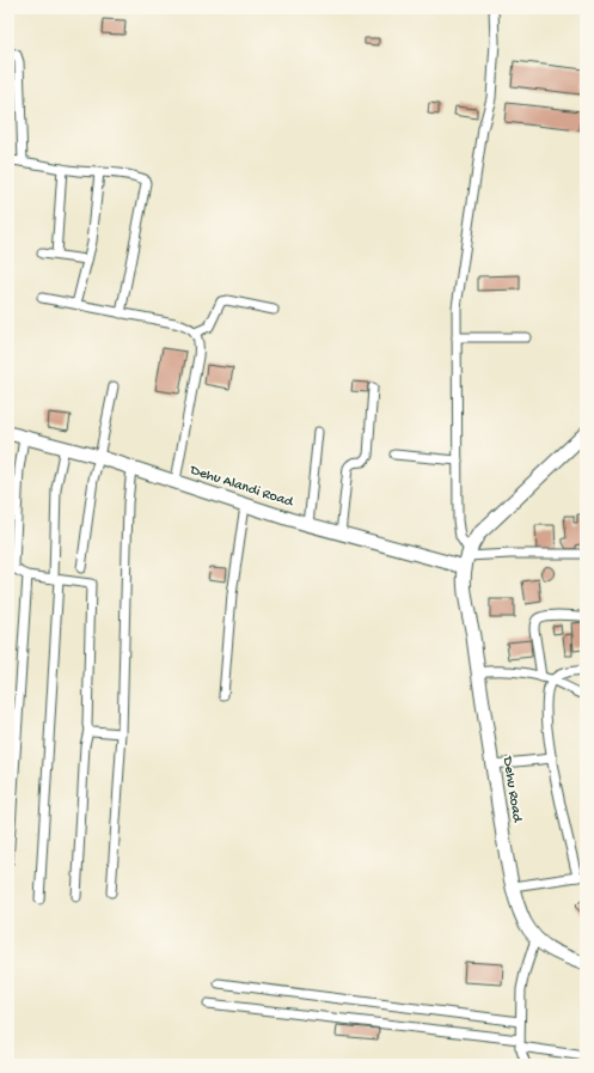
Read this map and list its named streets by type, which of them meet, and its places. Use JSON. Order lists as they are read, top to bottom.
{
  "streets": {
    "main road": ["Dehu Alandi Road", "Dehu Road"]
  },
  "crossings": [
    ["Dehu Alandi Road", "Dehu Road"]
  ]
}
